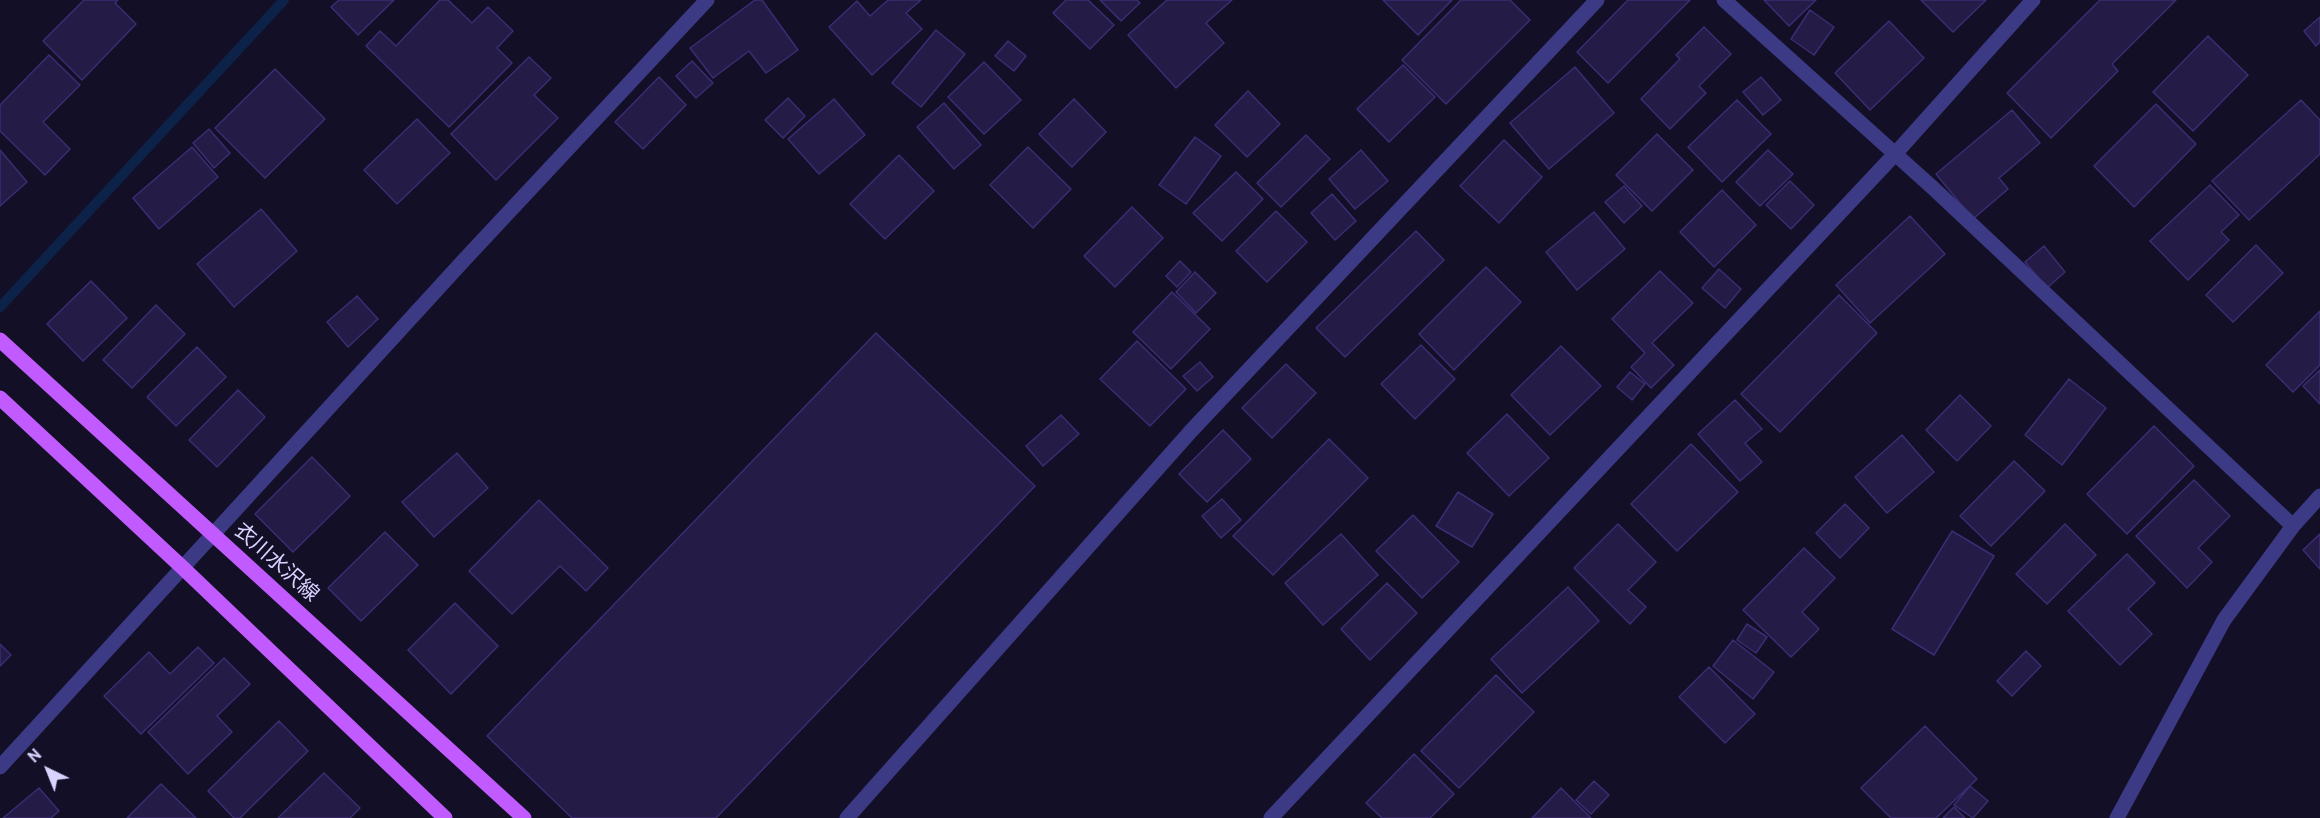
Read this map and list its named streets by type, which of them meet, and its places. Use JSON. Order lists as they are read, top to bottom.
{
  "streets": {
    "main road": ["衣川水沢線"]
  },
  "north": "top left"
}
